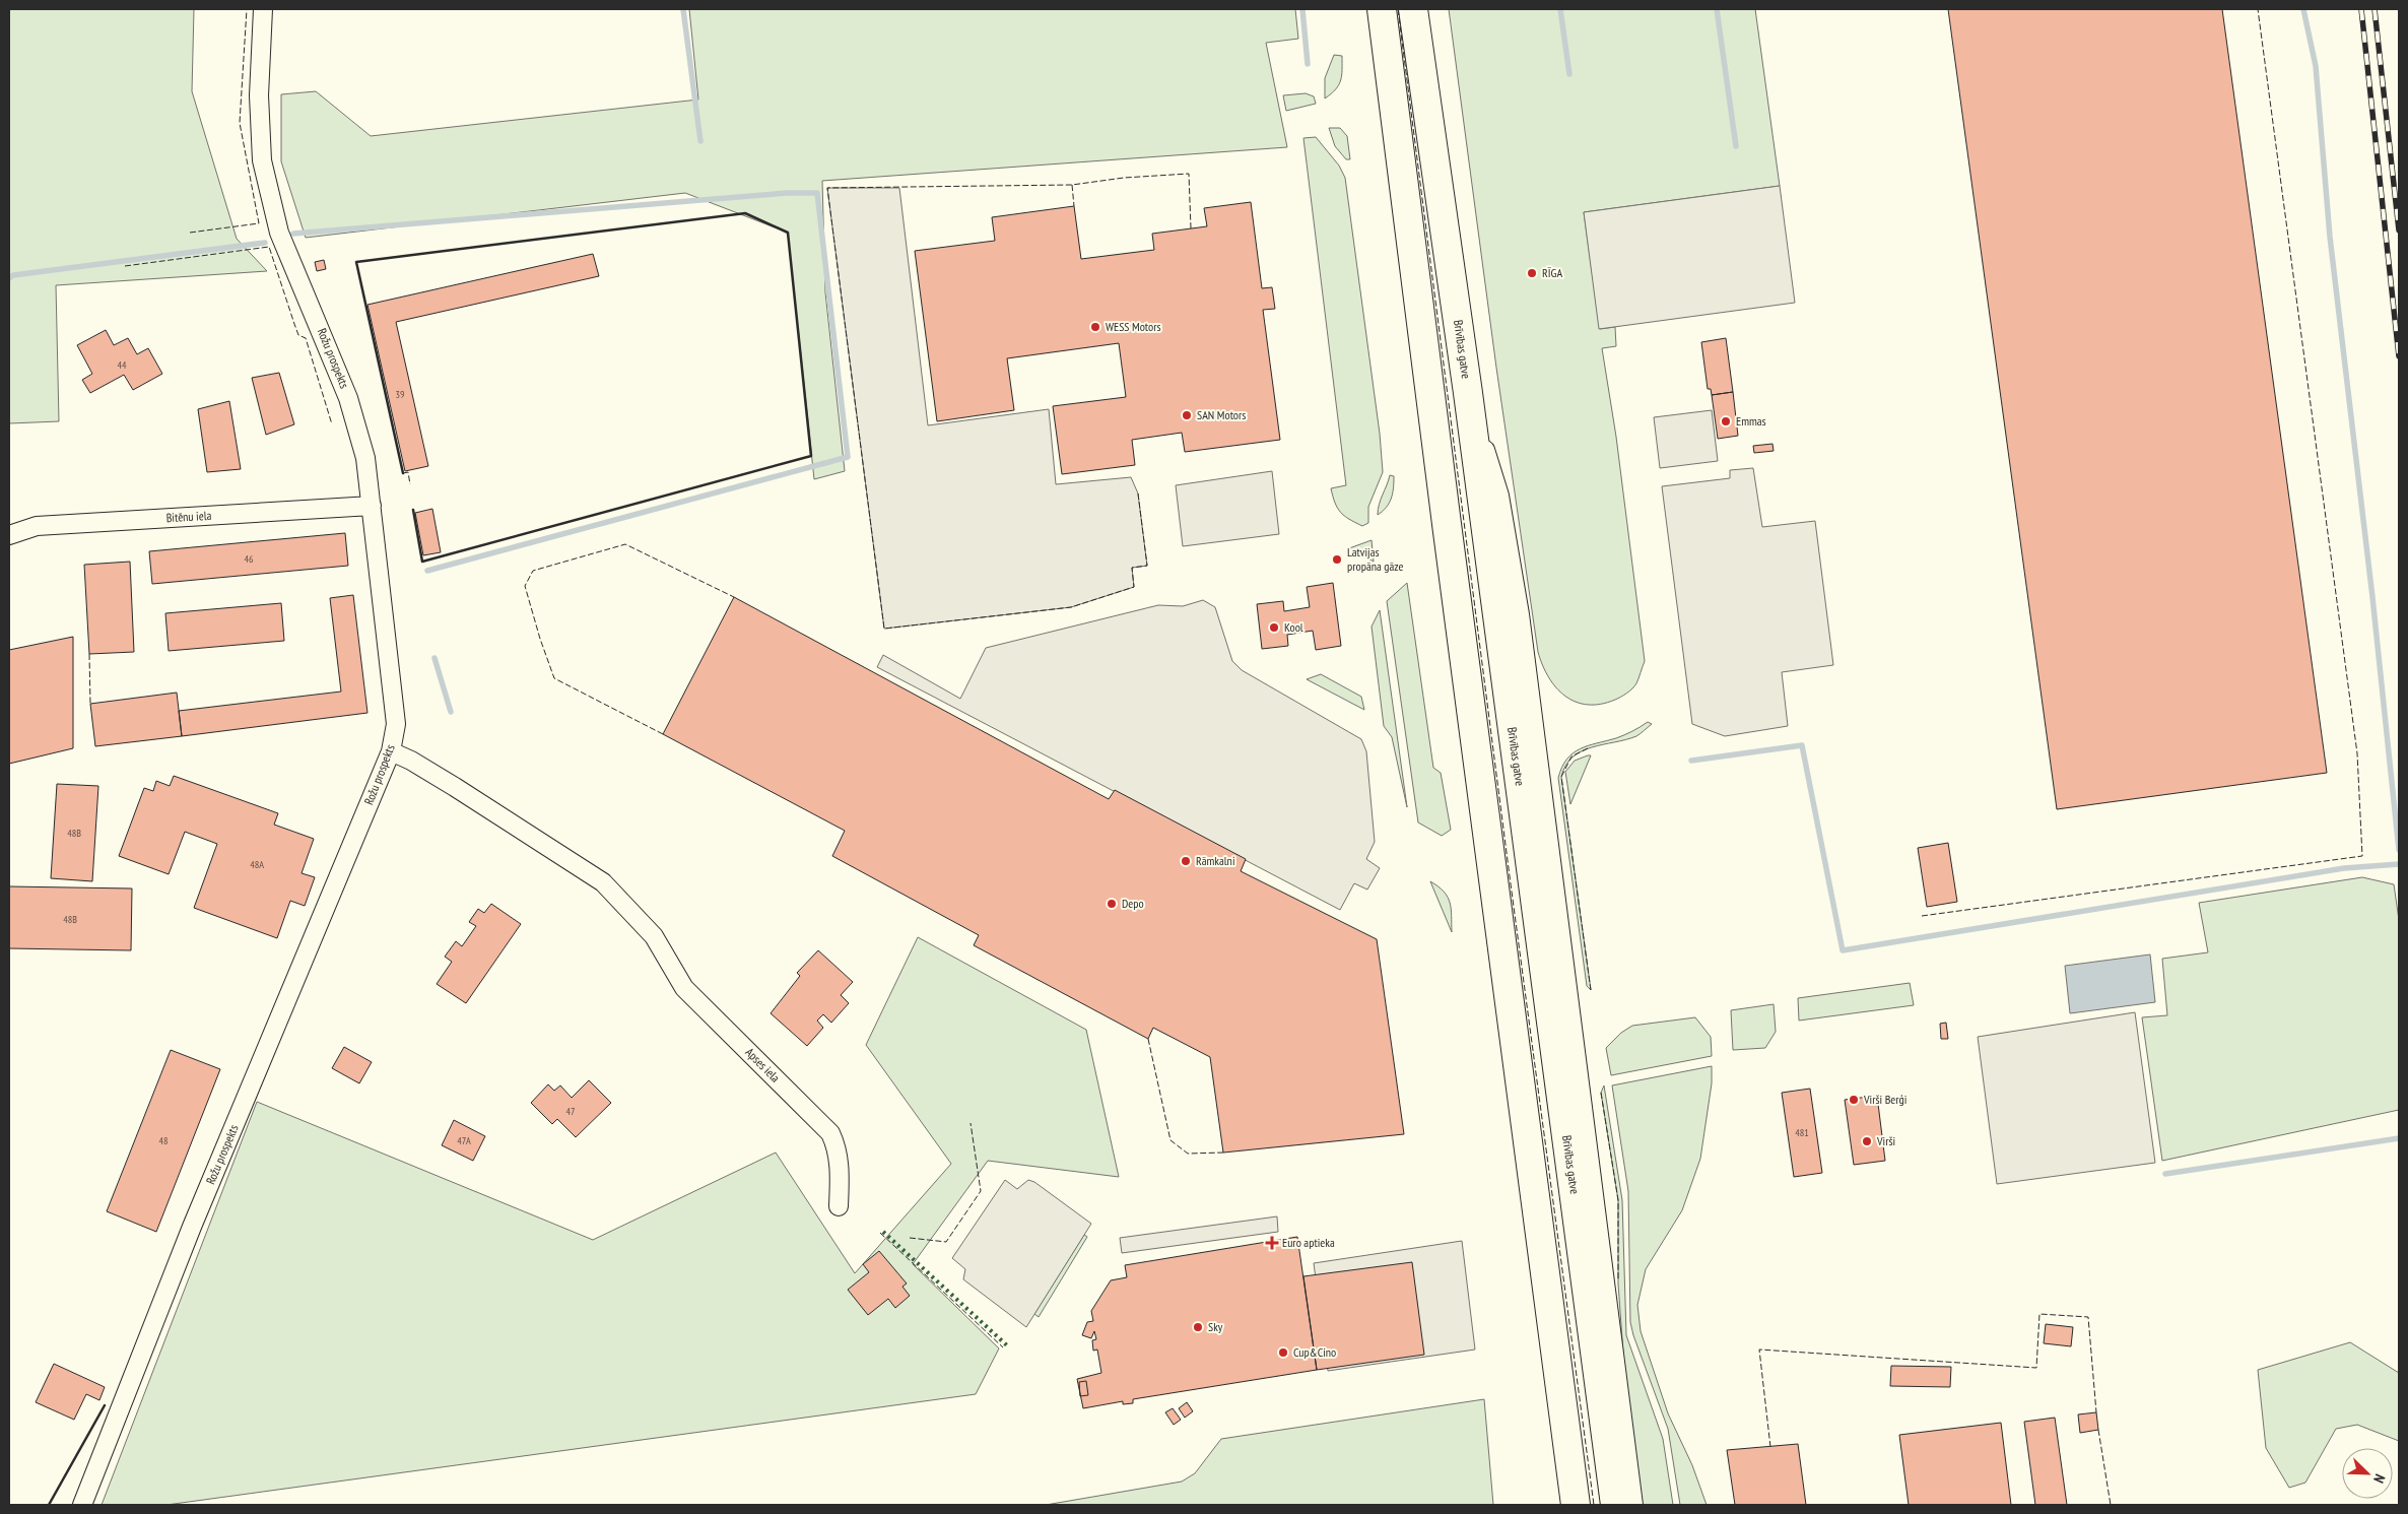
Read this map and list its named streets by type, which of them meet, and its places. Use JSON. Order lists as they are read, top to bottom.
{
  "streets": {
    "highway": ["Brīvības gatve"],
    "street": ["Rožu prospekts", "Bitēnu iela", "Apses iela"]
  },
  "crossings": [
    ["Rožu prospekts", "Bitēnu iela"],
    ["Rožu prospekts", "Apses iela"]
  ],
  "places": {
    "other": [
      "RĪGA",
      "WESS Motors",
      "SAN Motors",
      "Emmas",
      "Latvijas propāna gāze",
      "Kool",
      "Rāmkalni",
      "Depo",
      "Virši Berģi",
      "Virši",
      "Sky",
      "Cup&Cino"
    ],
    "health": ["Euro aptieka"]
  },
  "house_numbers": [
    "44",
    "39",
    "46",
    "48B",
    "48A",
    "48B",
    "47",
    "481",
    "48",
    "47A"
  ],
  "north": "bottom right"
}
